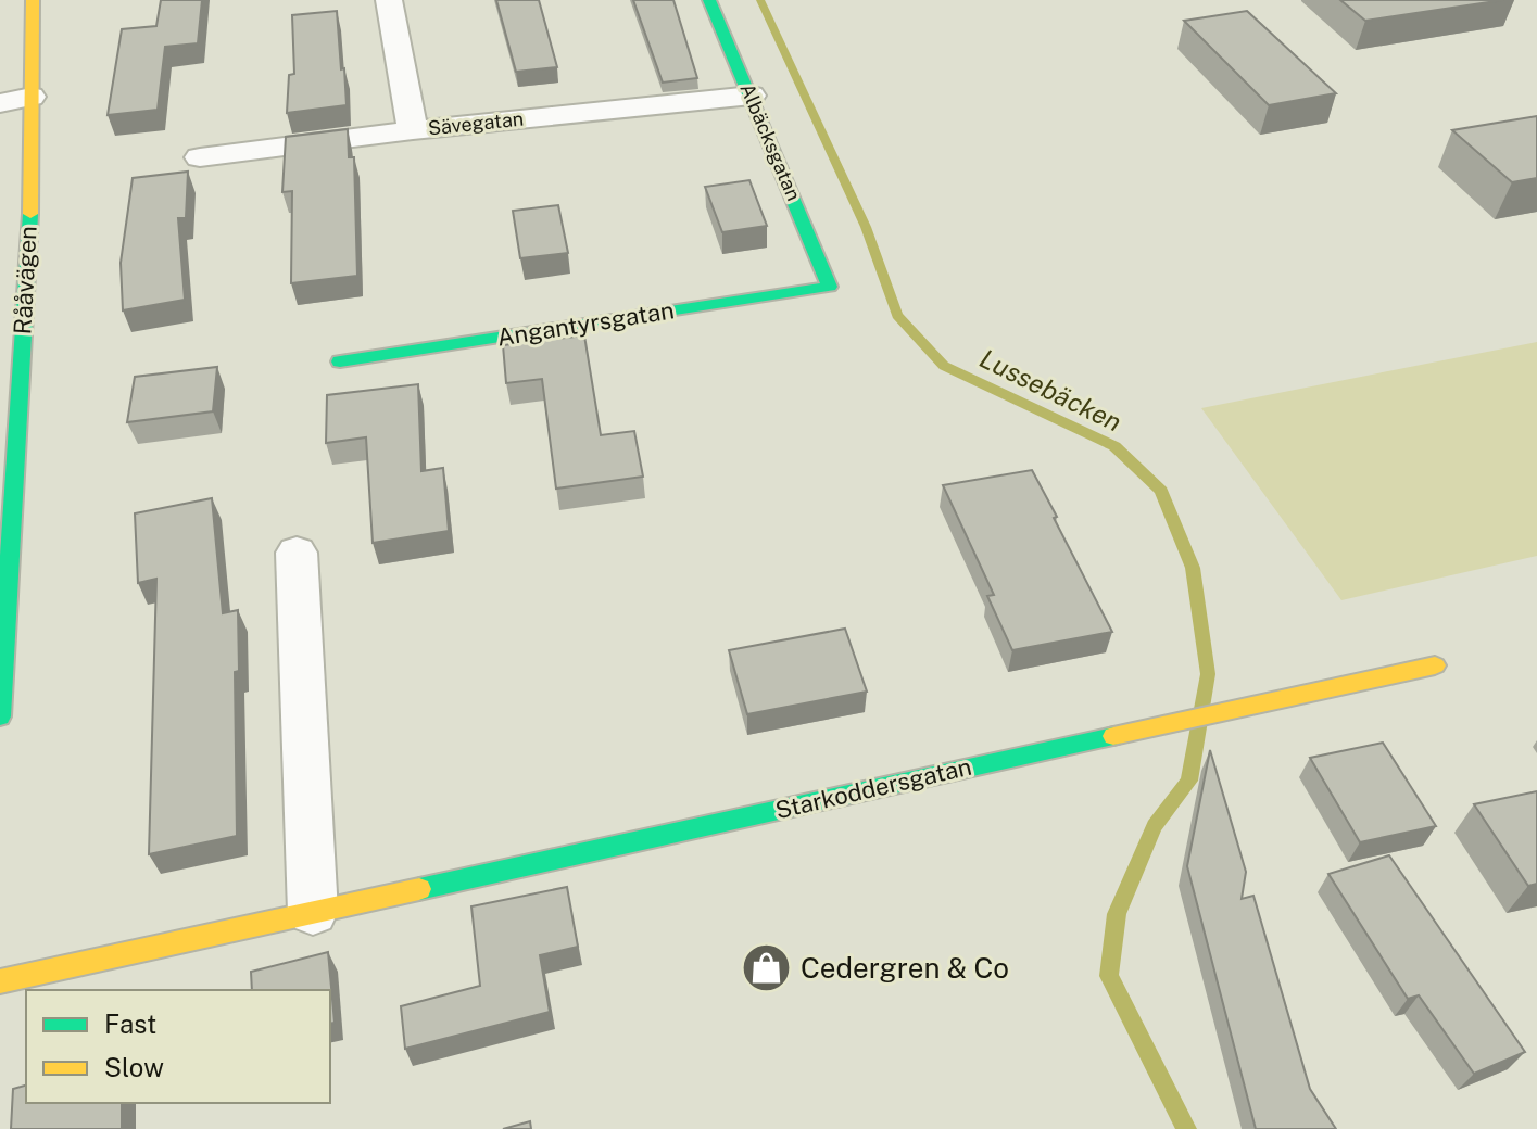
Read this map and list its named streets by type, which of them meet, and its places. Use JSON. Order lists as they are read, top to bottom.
{
  "streets": {
    "street": [
      "Sävegatan",
      "Albäcksgatan",
      "Rååvägen",
      "Angantyrsgatan",
      "Starkoddersgatan"
    ]
  },
  "crossings": [
    ["Sävegatan", "Albäcksgatan"],
    ["Albäcksgatan", "Angantyrsgatan"]
  ],
  "water": ["Lussebäcken"],
  "places": {
    "shop": ["Cedergren & Co"]
  },
  "legend": ["Fast", "Slow"]
}
